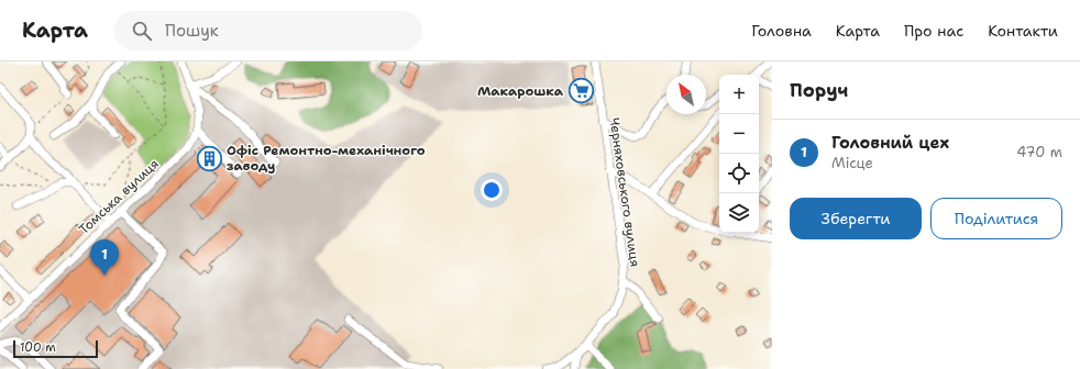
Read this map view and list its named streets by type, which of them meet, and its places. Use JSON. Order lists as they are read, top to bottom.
{
  "streets": {
    "street": ["Черняховського вулиця", "Томська вулиця"]
  },
  "places": {
    "supermarket": ["Макарошка"],
    "building": ["Офіс Ремонтно-механічного заводу"]
  },
  "scale_bar": "100 m",
  "north": "top left",
  "page": {
    "header": "Карта",
    "search": "Пошук",
    "nav": [
      "Головна",
      "Карта",
      "Про нас",
      "Контакти"
    ],
    "heading": "Поруч",
    "map_buttons": ["+", "−"],
    "list": [
      {
        "mark": "1",
        "name": "Головний цех",
        "note": "Місце",
        "value": "470 m"
      }
    ],
    "buttons": ["Зберегти", "Поділитися"],
    "pins": "1",
    "scale": "100 m"
  }
}
